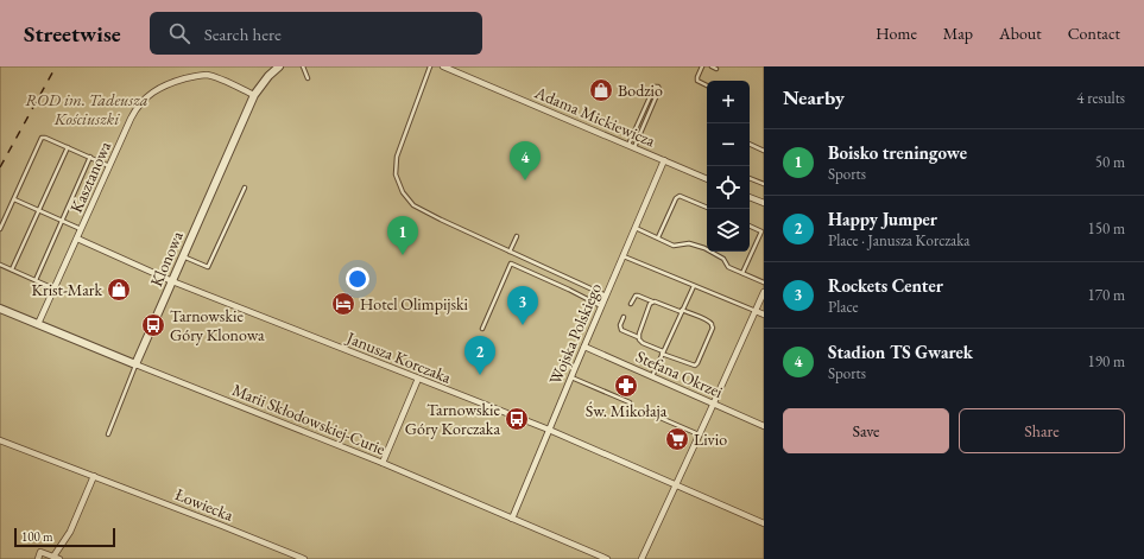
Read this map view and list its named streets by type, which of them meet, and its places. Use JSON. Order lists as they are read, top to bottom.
{
  "streets": {
    "street": [
      "Adama Mickiewicza",
      "Kasztanowa",
      "Klonowa",
      "Wojska Polskiego",
      "Janusza Korczaka",
      "Stefana Okrzei",
      "Marii Skłodowskiej-Curie",
      "Łowiecka"
    ]
  },
  "crossings": [
    ["Adama Mickiewicza", "Wojska Polskiego"],
    ["Kasztanowa", "Klonowa"],
    ["Kasztanowa", "Janusza Korczaka"],
    ["Kasztanowa", "Marii Skłodowskiej-Curie"],
    ["Klonowa", "Janusza Korczaka"],
    ["Klonowa", "Marii Skłodowskiej-Curie"],
    ["Wojska Polskiego", "Janusza Korczaka"],
    ["Wojska Polskiego", "Stefana Okrzei"],
    ["Wojska Polskiego", "Marii Skłodowskiej-Curie"]
  ],
  "parks": ["ROD im. Tadeusza Kościuszki"],
  "places": {
    "shop": ["Bodzio", "Krist-Mark"],
    "hotel": ["Hotel Olimpijski"],
    "bus stop": ["Tarnowskie Góry Klonowa", "Tarnowskie Góry Korczaka"],
    "pharmacy": ["Św. Mikołaja"],
    "supermarket": ["Livio"]
  },
  "scale_bar": "100 m",
  "page": {
    "header": "Streetwise",
    "search": "Search here",
    "nav": [
      "Home",
      "Map",
      "About",
      "Contact"
    ],
    "heading": ["Nearby", "4 results"],
    "map_buttons": ["+", "−"],
    "list": [
      {
        "mark": "1",
        "name": "Boisko treningowe",
        "note": "Sports",
        "value": "50 m"
      },
      {
        "mark": "2",
        "name": "Happy Jumper",
        "note": "Place · Janusza Korczaka",
        "value": "150 m"
      },
      {
        "mark": "3",
        "name": "Rockets Center",
        "note": "Place",
        "value": "170 m"
      },
      {
        "mark": "4",
        "name": "Stadion TS Gwarek",
        "note": "Sports",
        "value": "190 m"
      }
    ],
    "pins": [
      "4",
      "1",
      "3",
      "2"
    ],
    "buttons": ["Save", "Share"],
    "scale": "100 m"
  }
}
